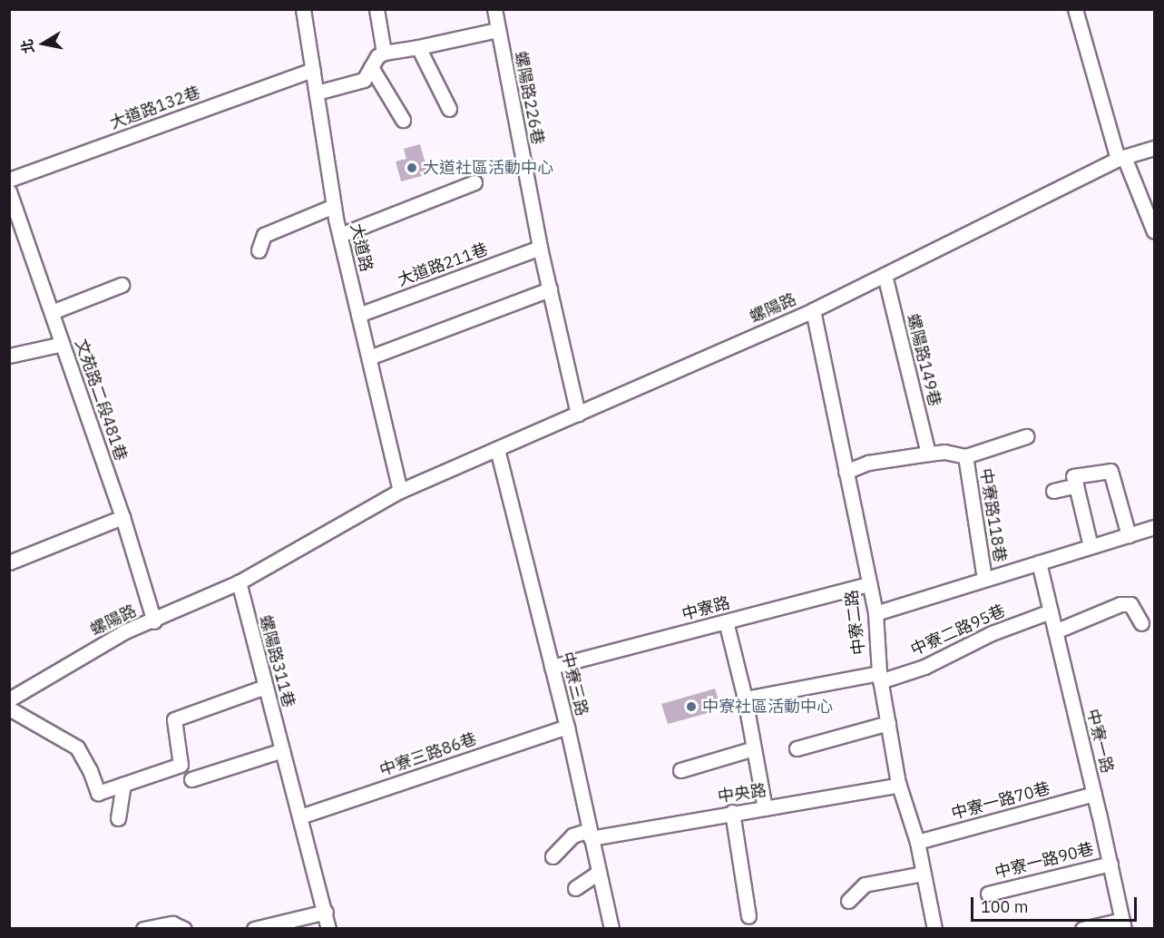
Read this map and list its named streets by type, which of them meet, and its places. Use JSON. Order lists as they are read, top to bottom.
{
  "streets": {
    "street": [
      "螺陽路226巷",
      "大道路132巷",
      "大道路",
      "大道路211巷",
      "螺陽路",
      "螺陽路149巷",
      "文苑路二段481巷",
      "中寮路118巷",
      "中寮路",
      "中寮二路",
      "中寮二路95巷",
      "螺陽路311巷",
      "中寮三路",
      "中寮一路",
      "中寮三路86巷",
      "中央路",
      "中寮一路70巷",
      "中寮一路90巷"
    ]
  },
  "crossings": [
    ["螺陽路226巷", "大道路211巷"],
    ["螺陽路226巷", "螺陽路"],
    ["大道路132巷", "大道路"],
    ["大道路", "大道路211巷"],
    ["大道路", "螺陽路"],
    ["螺陽路", "螺陽路149巷"],
    ["螺陽路", "文苑路二段481巷"],
    ["螺陽路", "中寮二路"],
    ["螺陽路", "螺陽路311巷"],
    ["螺陽路", "中寮三路"],
    ["中寮路", "中寮二路"],
    ["中寮路", "中寮三路"],
    ["中寮二路", "中寮二路95巷"],
    ["中寮二路", "中央路"],
    ["中寮二路", "中寮一路70巷"],
    ["中寮二路95巷", "中寮一路"],
    ["螺陽路311巷", "中寮三路86巷"],
    ["中寮三路", "中寮三路86巷"],
    ["中寮三路", "中央路"],
    ["中寮一路", "中寮一路70巷"],
    ["中寮一路", "中寮一路90巷"]
  ],
  "places": ["大道社區活動中心", "中寮社區活動中心"],
  "scale_bar": "100 m",
  "north": "left"
}
